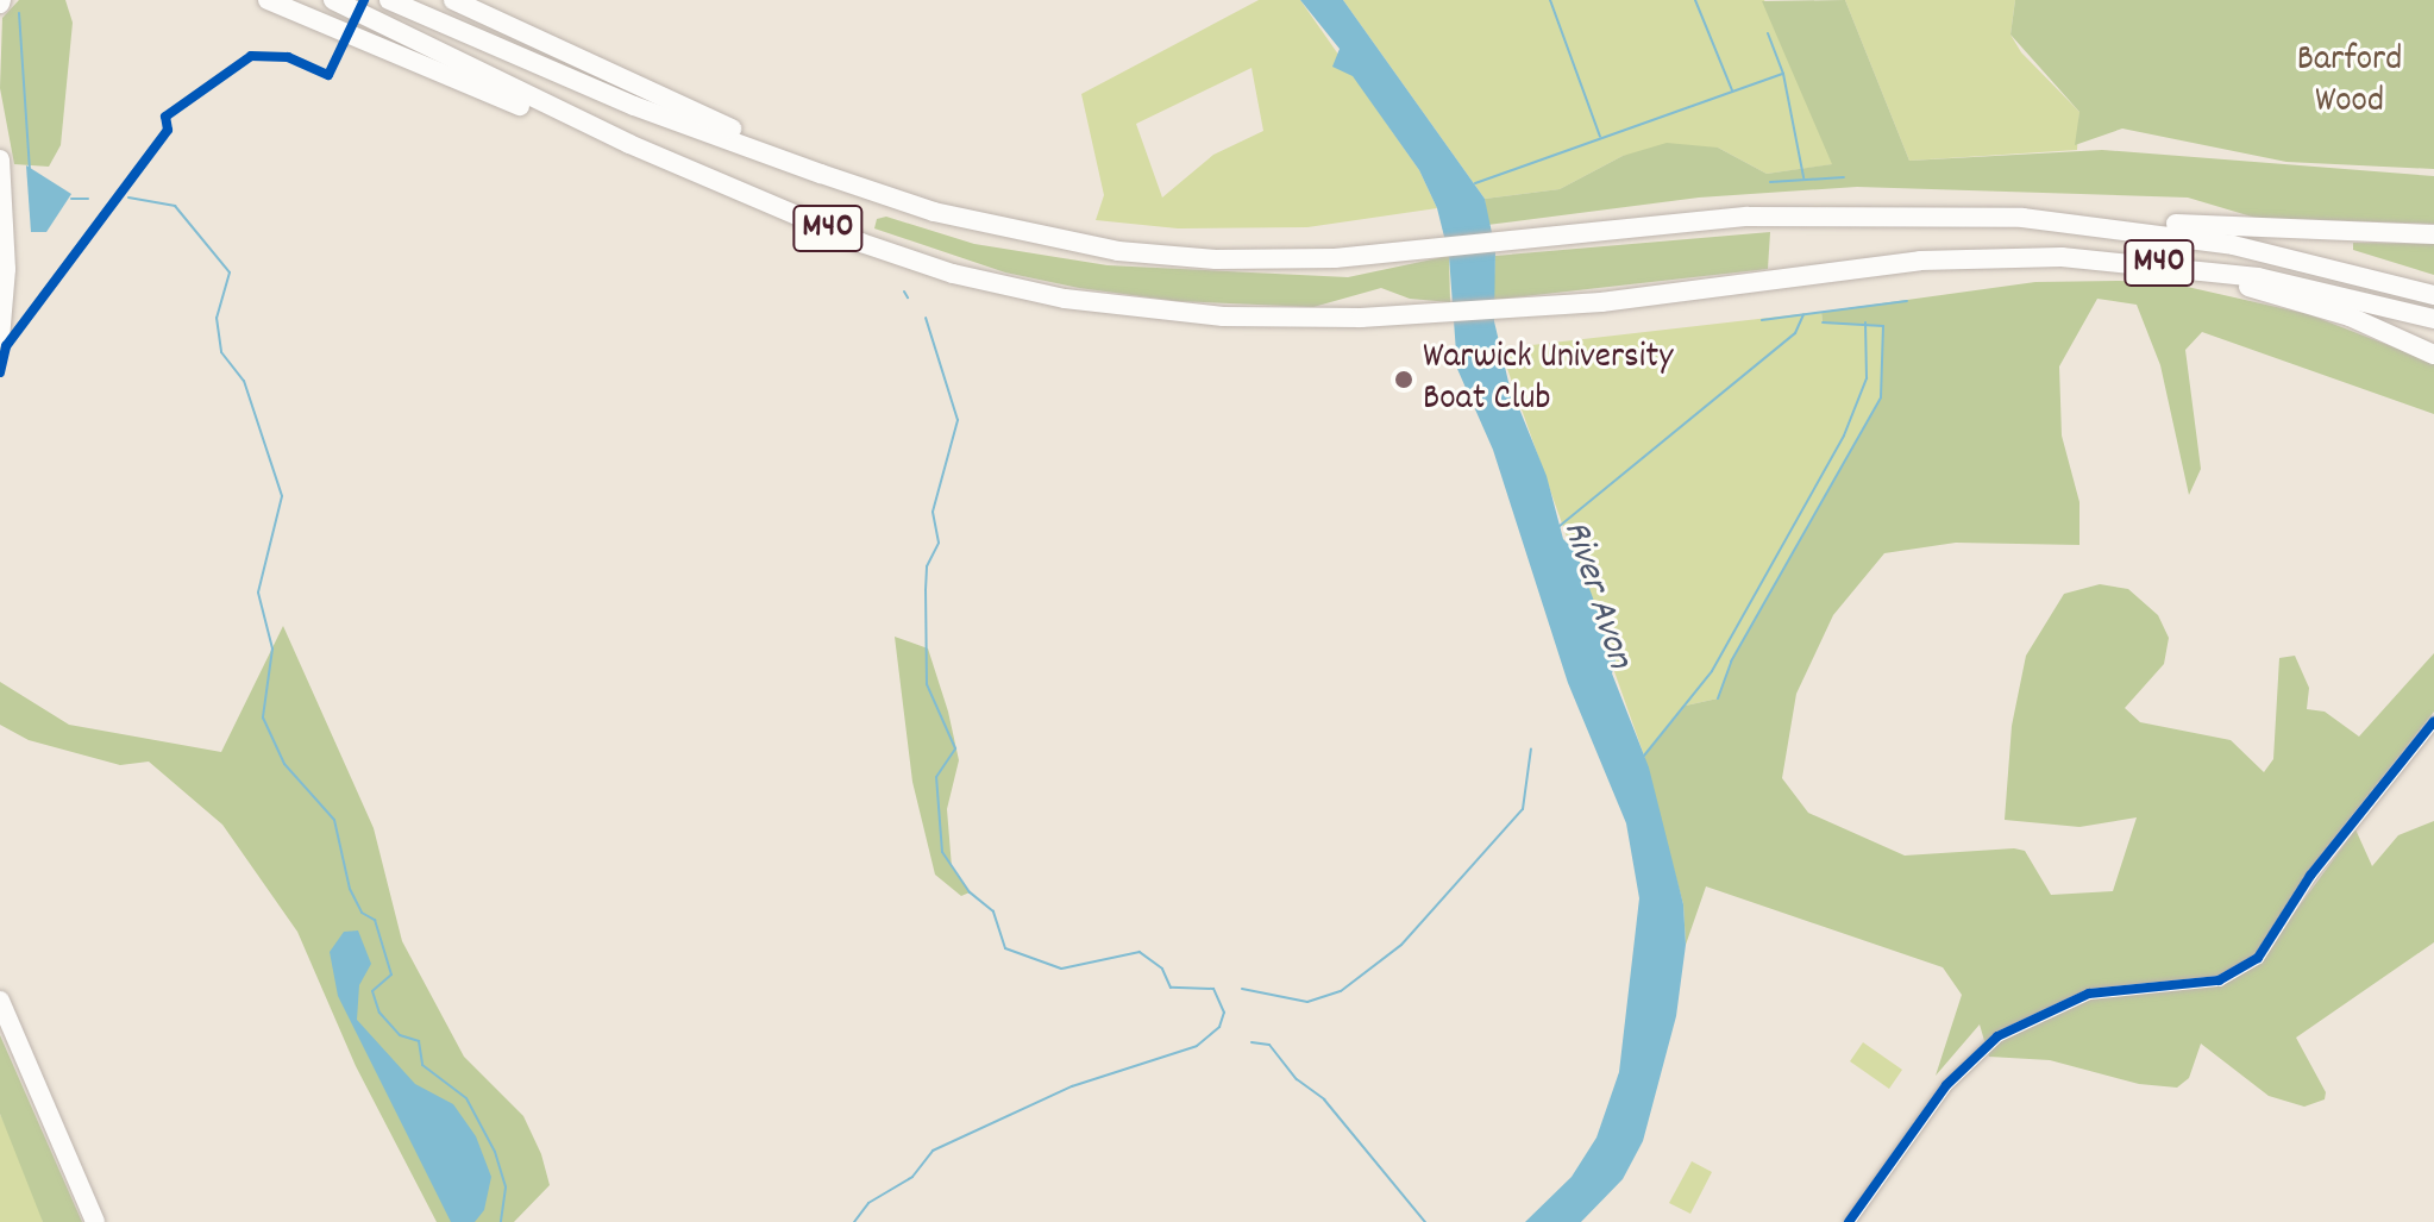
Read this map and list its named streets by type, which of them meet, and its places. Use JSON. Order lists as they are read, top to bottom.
{
  "streets": {
    "highway": ["M40"]
  },
  "water": ["River Avon"],
  "parks": ["Barford Wood"],
  "places": ["Warwick University Boat Club"]
}
